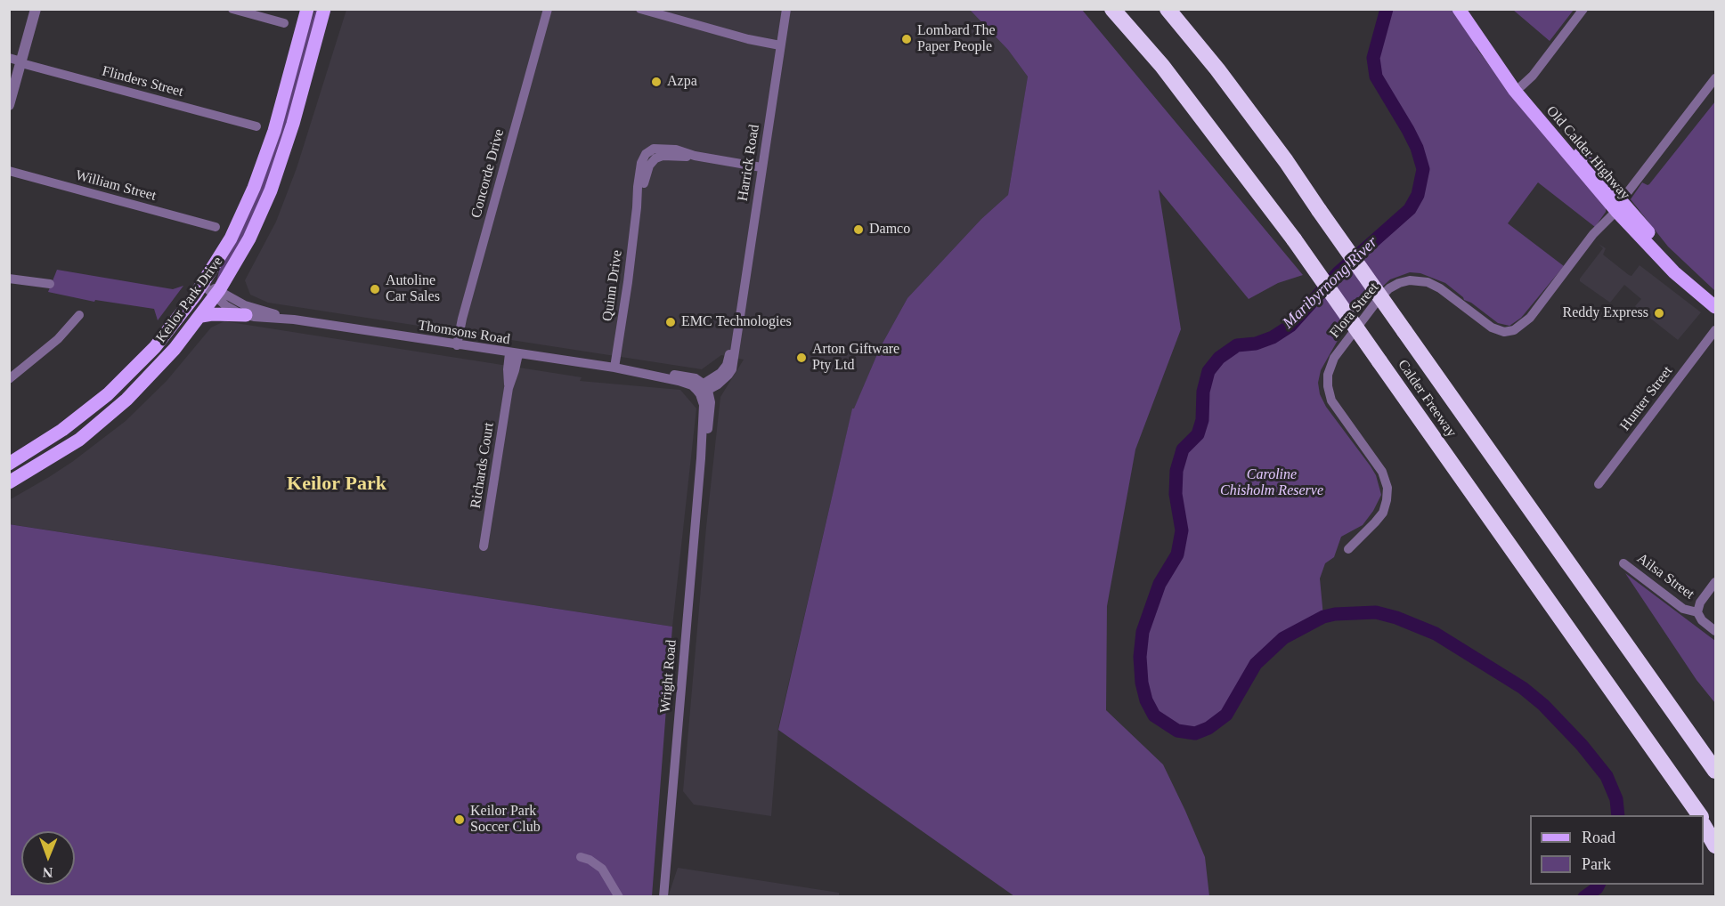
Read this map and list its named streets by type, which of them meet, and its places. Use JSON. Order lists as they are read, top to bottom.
{
  "streets": {
    "highway": ["Calder Freeway"],
    "main road": ["Old Calder Highway", "Keilor Park Drive"],
    "street": [
      "Flinders Street",
      "Harrick Road",
      "Concorde Drive",
      "William Street",
      "Quinn Drive",
      "Flora Street",
      "Thomsons Road",
      "Hunter Street",
      "Richards Court",
      "Ailsa Street",
      "Wright Road"
    ]
  },
  "crossings": [
    ["Old Calder Highway", "Flora Street"],
    ["Harrick Road", "Quinn Drive"],
    ["Harrick Road", "Thomsons Road"],
    ["Harrick Road", "Wright Road"],
    ["Concorde Drive", "Thomsons Road"],
    ["Quinn Drive", "Thomsons Road"],
    ["Keilor Park Drive", "Thomsons Road"],
    ["Thomsons Road", "Richards Court"],
    ["Thomsons Road", "Wright Road"]
  ],
  "districts": ["Keilor Park"],
  "water": ["Maribyrnong River"],
  "parks": ["Caroline Chisholm Reserve"],
  "places": [
    "Lombard The Paper People",
    "Azpa",
    "Damco",
    "Autoline Car Sales",
    "Reddy Express",
    "EMC Technologies",
    "Arton Giftware Pty Ltd",
    "Keilor Park Soccer Club"
  ],
  "legend": ["Road", "Park"],
  "north": "bottom"
}
